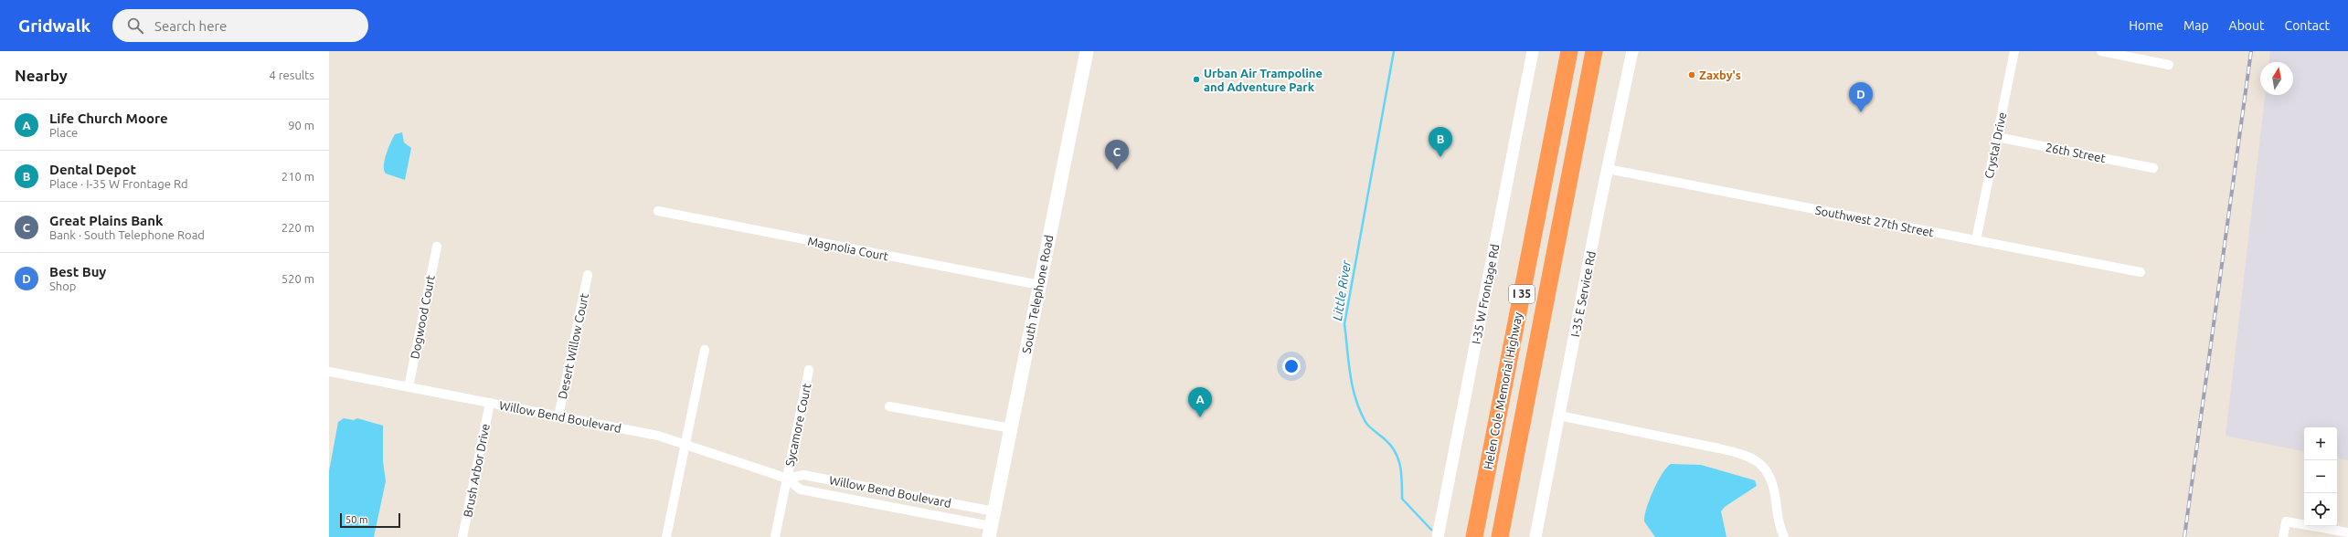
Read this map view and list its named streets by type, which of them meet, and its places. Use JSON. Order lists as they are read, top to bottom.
{
  "streets": {
    "highway": ["I 35", "Helen Cole Memorial Highway"],
    "main road": ["South Telephone Road"],
    "street": [
      "Crystal Drive",
      "26th Street",
      "Southwest 27th Street",
      "Magnolia Court",
      "I-35 W Frontage Rd",
      "I-35 E Service Rd",
      "Dogwood Court",
      "Desert Willow Court",
      "Willow Bend Boulevard",
      "Sycamore Court",
      "Brush Arbor Drive"
    ]
  },
  "crossings": [
    ["Crystal Drive", "26th Street"],
    ["Crystal Drive", "Southwest 27th Street"],
    ["Southwest 27th Street", "I-35 E Service Rd"],
    ["Magnolia Court", "South Telephone Road"],
    ["South Telephone Road", "Willow Bend Boulevard"],
    ["Dogwood Court", "Willow Bend Boulevard"],
    ["Desert Willow Court", "Willow Bend Boulevard"],
    ["Willow Bend Boulevard", "Sycamore Court"],
    ["Willow Bend Boulevard", "Brush Arbor Drive"]
  ],
  "water": ["Little River"],
  "places": ["Zaxby's", "Urban Air Trampoline and Adventure Park"],
  "scale_bar": "50 m",
  "north": "top",
  "page": {
    "header": "Gridwalk",
    "search": "Search here",
    "nav": [
      "Home",
      "Map",
      "About",
      "Contact"
    ],
    "heading": ["Nearby", "4 results"],
    "pins": [
      "D",
      "B",
      "C",
      "A"
    ],
    "list": [
      {
        "mark": "A",
        "name": "Life Church Moore",
        "note": "Place",
        "value": "90 m"
      },
      {
        "mark": "B",
        "name": "Dental Depot",
        "note": "Place · I-35 W Frontage Rd",
        "value": "210 m"
      },
      {
        "mark": "C",
        "name": "Great Plains Bank",
        "note": "Bank · South Telephone Road",
        "value": "220 m"
      },
      {
        "mark": "D",
        "name": "Best Buy",
        "note": "Shop",
        "value": "520 m"
      }
    ],
    "map_buttons": ["+", "−"],
    "scale": "50 m"
  }
}
